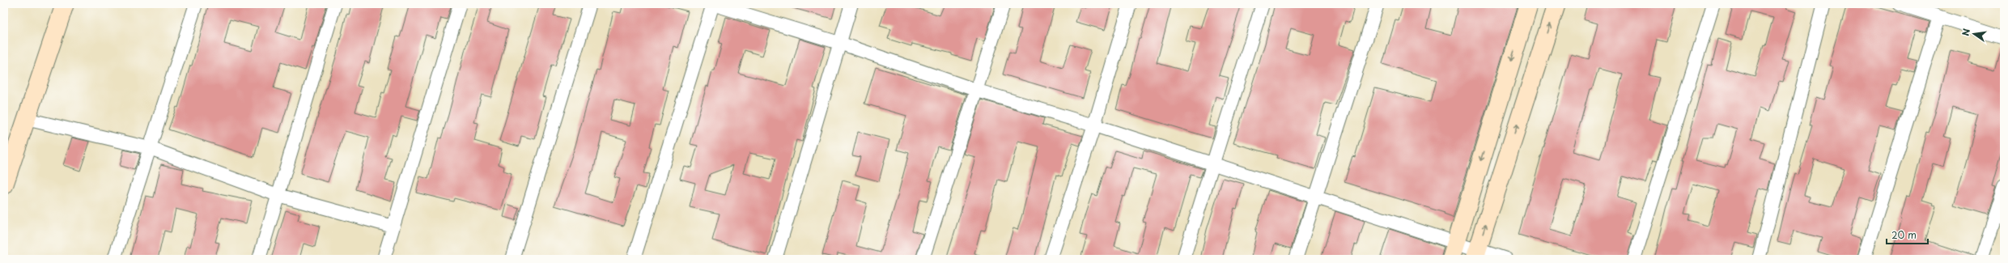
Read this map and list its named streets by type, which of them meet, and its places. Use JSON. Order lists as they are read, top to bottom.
{
  "scale_bar": "20 m",
  "north": "left"
}
